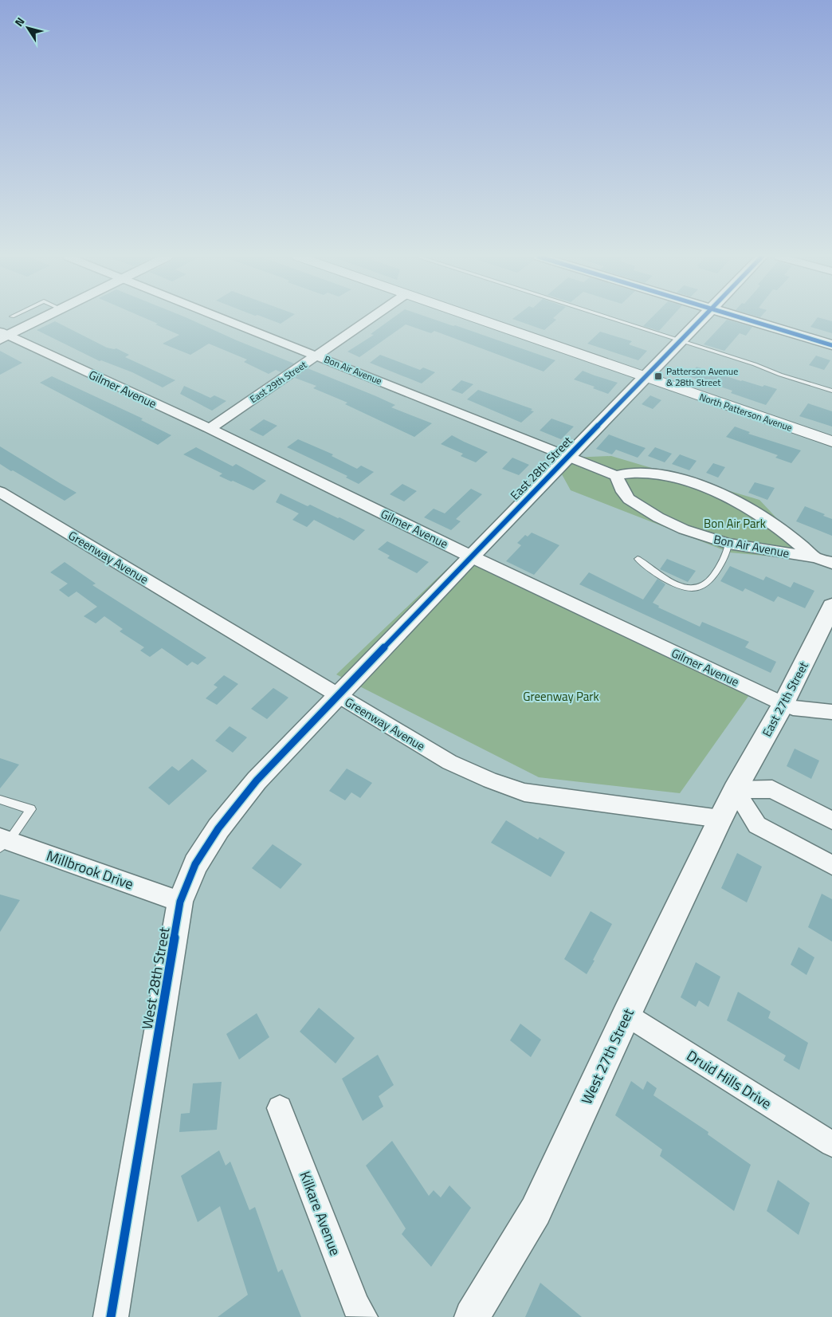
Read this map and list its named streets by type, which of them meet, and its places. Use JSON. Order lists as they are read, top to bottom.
{
  "streets": {
    "main road": ["North Patterson Avenue"],
    "street": [
      "Bon Air Avenue",
      "East 29th Street",
      "Gilmer Avenue",
      "East 28th Street",
      "Greenway Avenue",
      "East 27th Street",
      "Millbrook Drive",
      "West 28th Street",
      "West 27th Street",
      "Druid Hills Drive",
      "Kilkare Avenue"
    ]
  },
  "crossings": [
    ["Bon Air Avenue", "East 29th Street"],
    ["Bon Air Avenue", "East 28th Street"],
    ["East 29th Street", "Gilmer Avenue"],
    ["Gilmer Avenue", "East 28th Street"],
    ["Gilmer Avenue", "East 27th Street"],
    ["North Patterson Avenue", "East 28th Street"],
    ["East 28th Street", "Greenway Avenue"],
    ["East 28th Street", "West 28th Street"],
    ["Greenway Avenue", "West 28th Street"],
    ["Greenway Avenue", "West 27th Street"],
    ["East 27th Street", "West 27th Street"],
    ["Millbrook Drive", "West 28th Street"],
    ["West 27th Street", "Druid Hills Drive"]
  ],
  "parks": ["Bon Air Park", "Greenway Park"],
  "places": {
    "transit": ["Patterson Avenue & 28th Street"]
  },
  "north": "top left"
}
